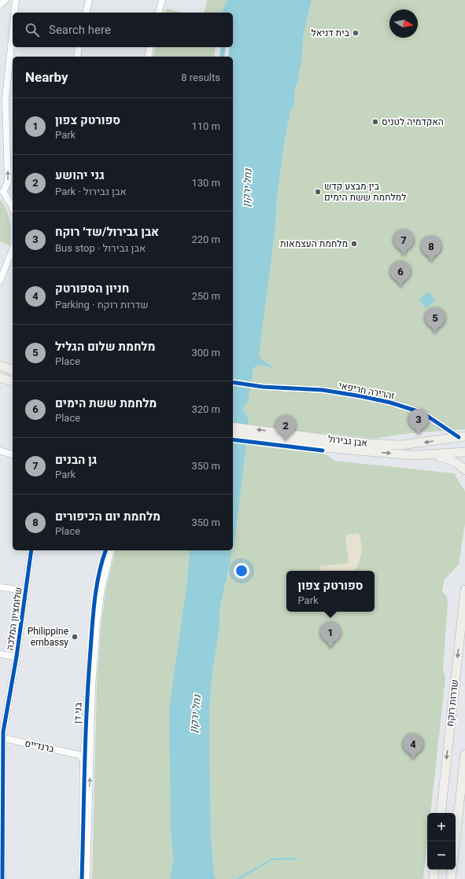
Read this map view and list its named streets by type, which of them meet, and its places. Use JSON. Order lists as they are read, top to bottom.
{
  "streets": {
    "main road": ["אבן גבירול", "שדרות רוקח"],
    "street": [
      "זהרירה חריפאי",
      "שלומציון המלכה",
      "בני דן",
      "ברנדייס"
    ]
  },
  "crossings": [
    ["זהרירה חריפאי", "אבן גבירול"],
    ["שלומציון המלכה", "ברנדייס"],
    ["בני דן", "ברנדייס"]
  ],
  "one_way": ["שדרות רוקח"],
  "water": ["נחל ירקון"],
  "places": [
    "בית דניאל",
    "האקדמיה לטניס",
    "בין מבצע קדש למלחמת ששת הימים",
    "מלחמת העצמאות",
    "Philippine embassy"
  ],
  "north": "right",
  "page": {
    "search": "Search here",
    "heading": ["Nearby", "8 results"],
    "list": [
      {
        "mark": "1",
        "name": "ספורטק צפון",
        "note": "Park",
        "value": "110 m"
      },
      {
        "mark": "2",
        "name": "גני יהושע",
        "note": "Park · אבן גבירול",
        "value": "130 m"
      },
      {
        "mark": "3",
        "name": "אבן גבירול/שד׳ רוקח",
        "note": "Bus stop · אבן גבירול",
        "value": "220 m"
      },
      {
        "mark": "4",
        "name": "חניון הספורטק",
        "note": "Parking · שדרות רוקח",
        "value": "250 m"
      },
      {
        "mark": "5",
        "name": "מלחמת שלום הגליל",
        "note": "Place",
        "value": "300 m"
      },
      {
        "mark": "6",
        "name": "מלחמת ששת הימים",
        "note": "Place",
        "value": "320 m"
      },
      {
        "mark": "7",
        "name": "גן הבנים",
        "note": "Park",
        "value": "350 m"
      },
      {
        "mark": "8",
        "name": "מלחמת יום הכיפורים",
        "note": "Place",
        "value": "350 m"
      }
    ],
    "pins": [
      "7",
      "8",
      "6",
      "5",
      "3",
      "2",
      "1",
      "4"
    ],
    "popup": ["ספורטק צפון", "Park"],
    "map_buttons": ["+", "−"]
  }
}
